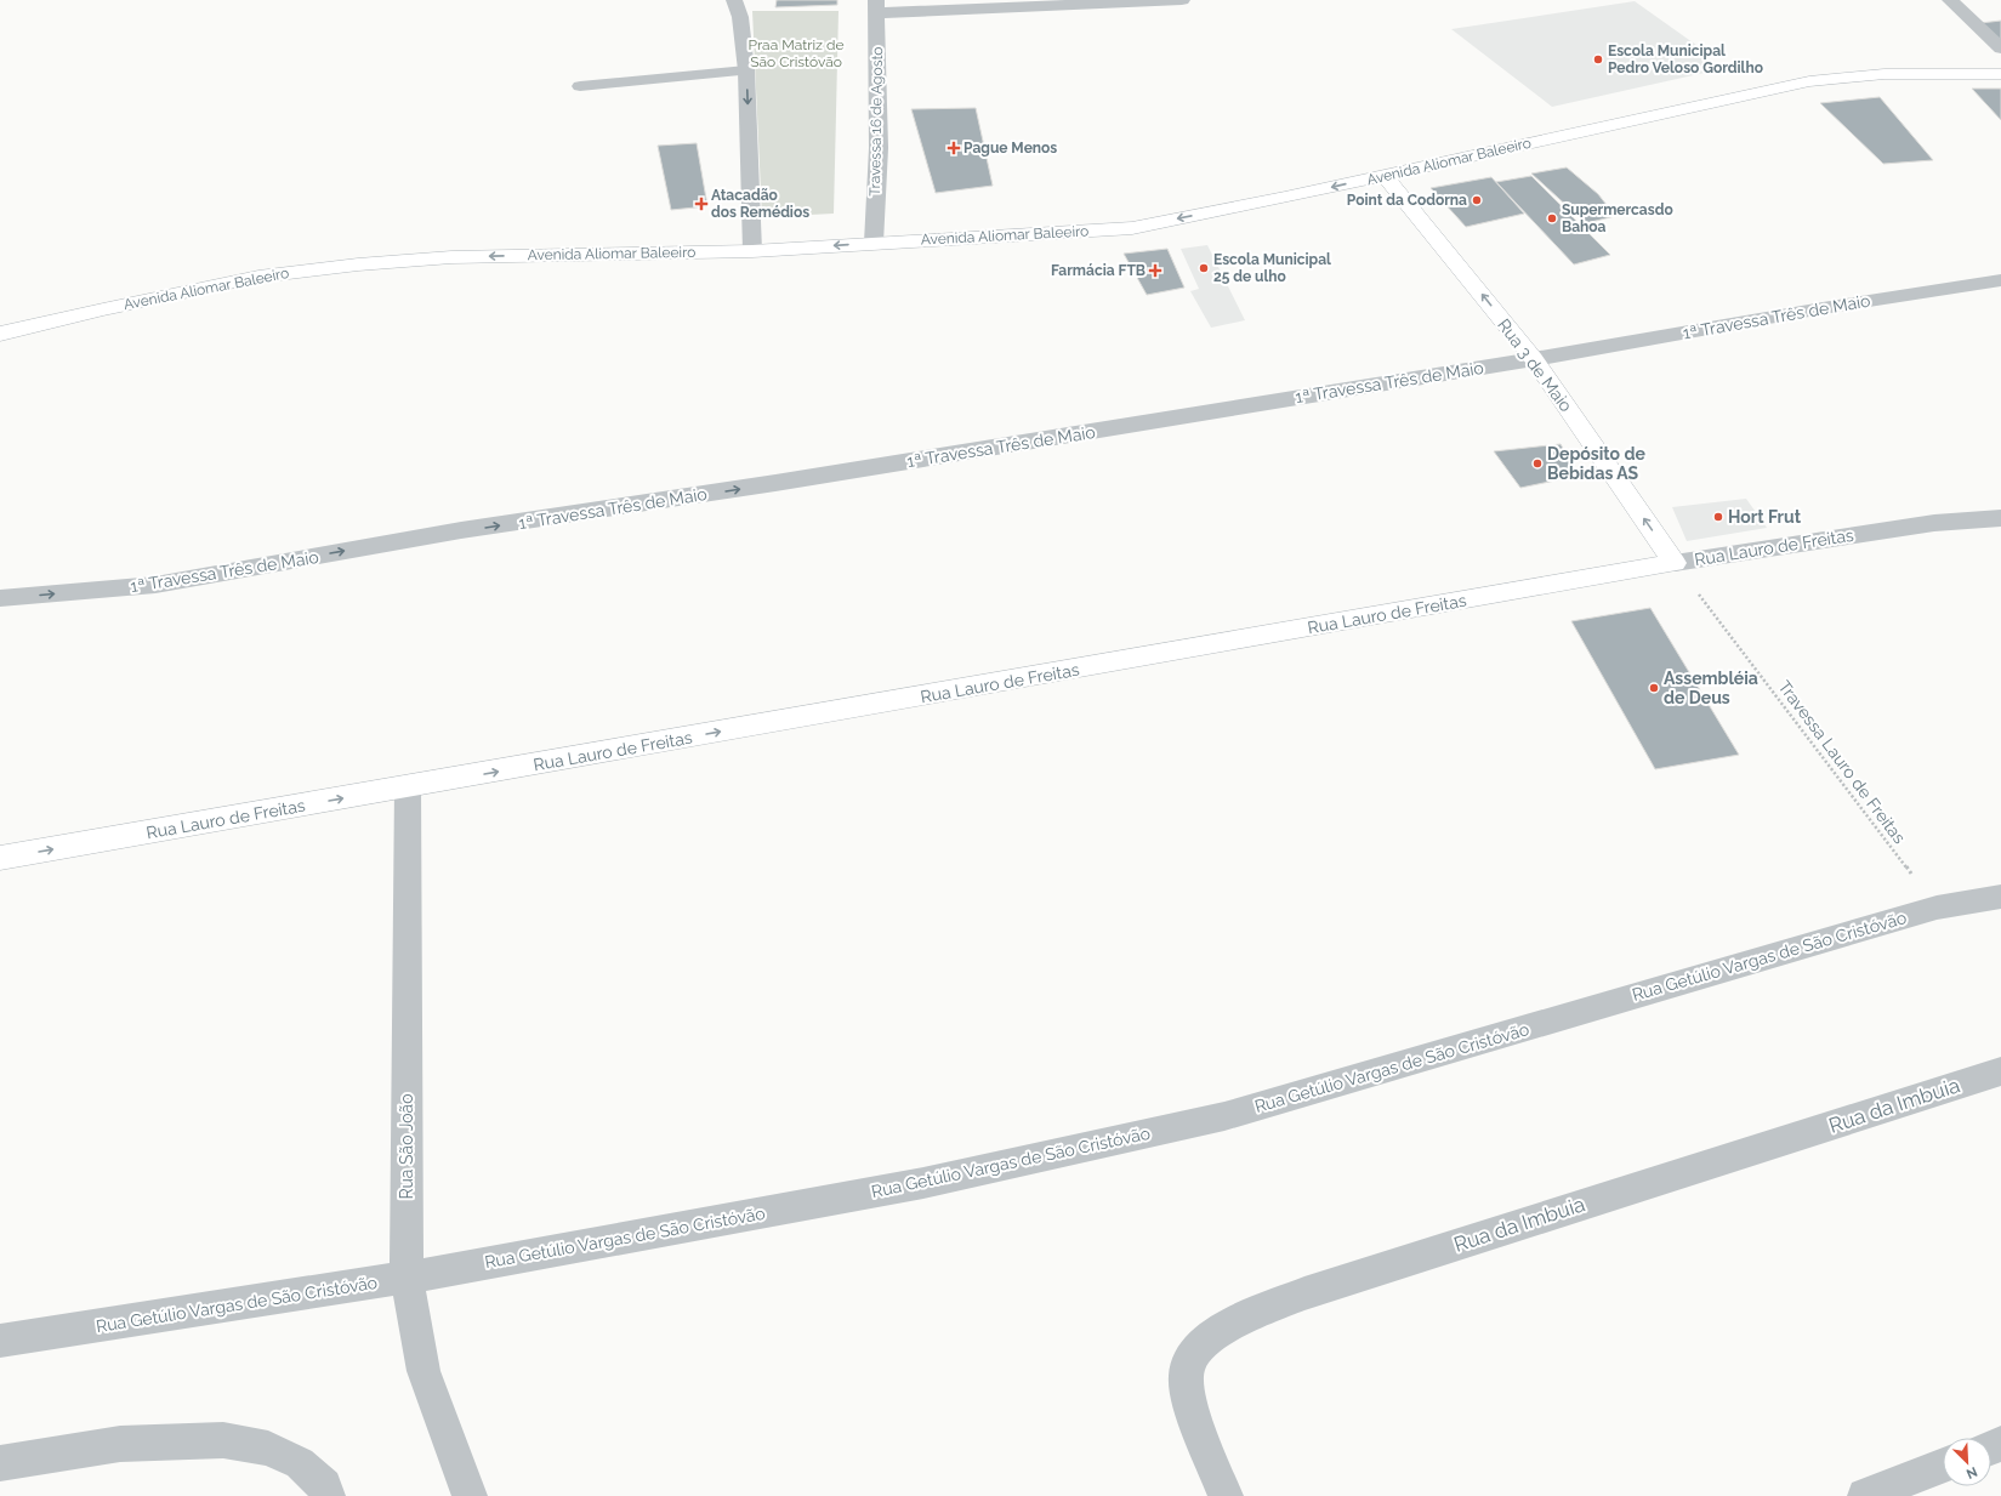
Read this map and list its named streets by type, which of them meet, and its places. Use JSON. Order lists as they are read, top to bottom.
{
  "streets": {
    "main road": ["Avenida Aliomar Baleeiro", "Rua 3 de Maio", "Rua Lauro de Freitas"],
    "street": [
      "Travessa 16 de Agosto",
      "1ª Travessa Três de Maio",
      "Rua Getúlio Vargas de São Cristóvão",
      "Rua da Imbuia",
      "Rua São João"
    ],
    "path": ["Travessa Lauro de Freitas"]
  },
  "crossings": [
    ["Travessa 16 de Agosto", "Avenida Aliomar Baleeiro"],
    ["Avenida Aliomar Baleeiro", "Rua 3 de Maio"],
    ["1ª Travessa Três de Maio", "Rua 3 de Maio"],
    ["Rua 3 de Maio", "Rua Lauro de Freitas"],
    ["Rua 3 de Maio", "Travessa Lauro de Freitas"],
    ["Rua Lauro de Freitas", "Travessa Lauro de Freitas"],
    ["Rua Lauro de Freitas", "Rua São João"],
    ["Travessa Lauro de Freitas", "Rua Getúlio Vargas de São Cristóvão"],
    ["Rua Getúlio Vargas de São Cristóvão", "Rua São João"]
  ],
  "one_way": [
    "Avenida Aliomar Baleeiro",
    "1ª Travessa Três de Maio",
    "Rua 3 de Maio",
    "Rua Lauro de Freitas"
  ],
  "parks": ["Praa Matriz de São Cristóvão"],
  "places": {
    "other": [
      "Escola Municipal Pedro Veloso Gordilho",
      "Point da Codorna",
      "Supermercasdo Bahoa",
      "Escola Municipal 25 de ulho",
      "Depósito de Bebidas AS",
      "Hort Frut",
      "Assembléia de Deus"
    ],
    "health": ["Pague Menos", "Atacadão dos Remédios", "Farmácia FTB"]
  },
  "north": "bottom right"
}
